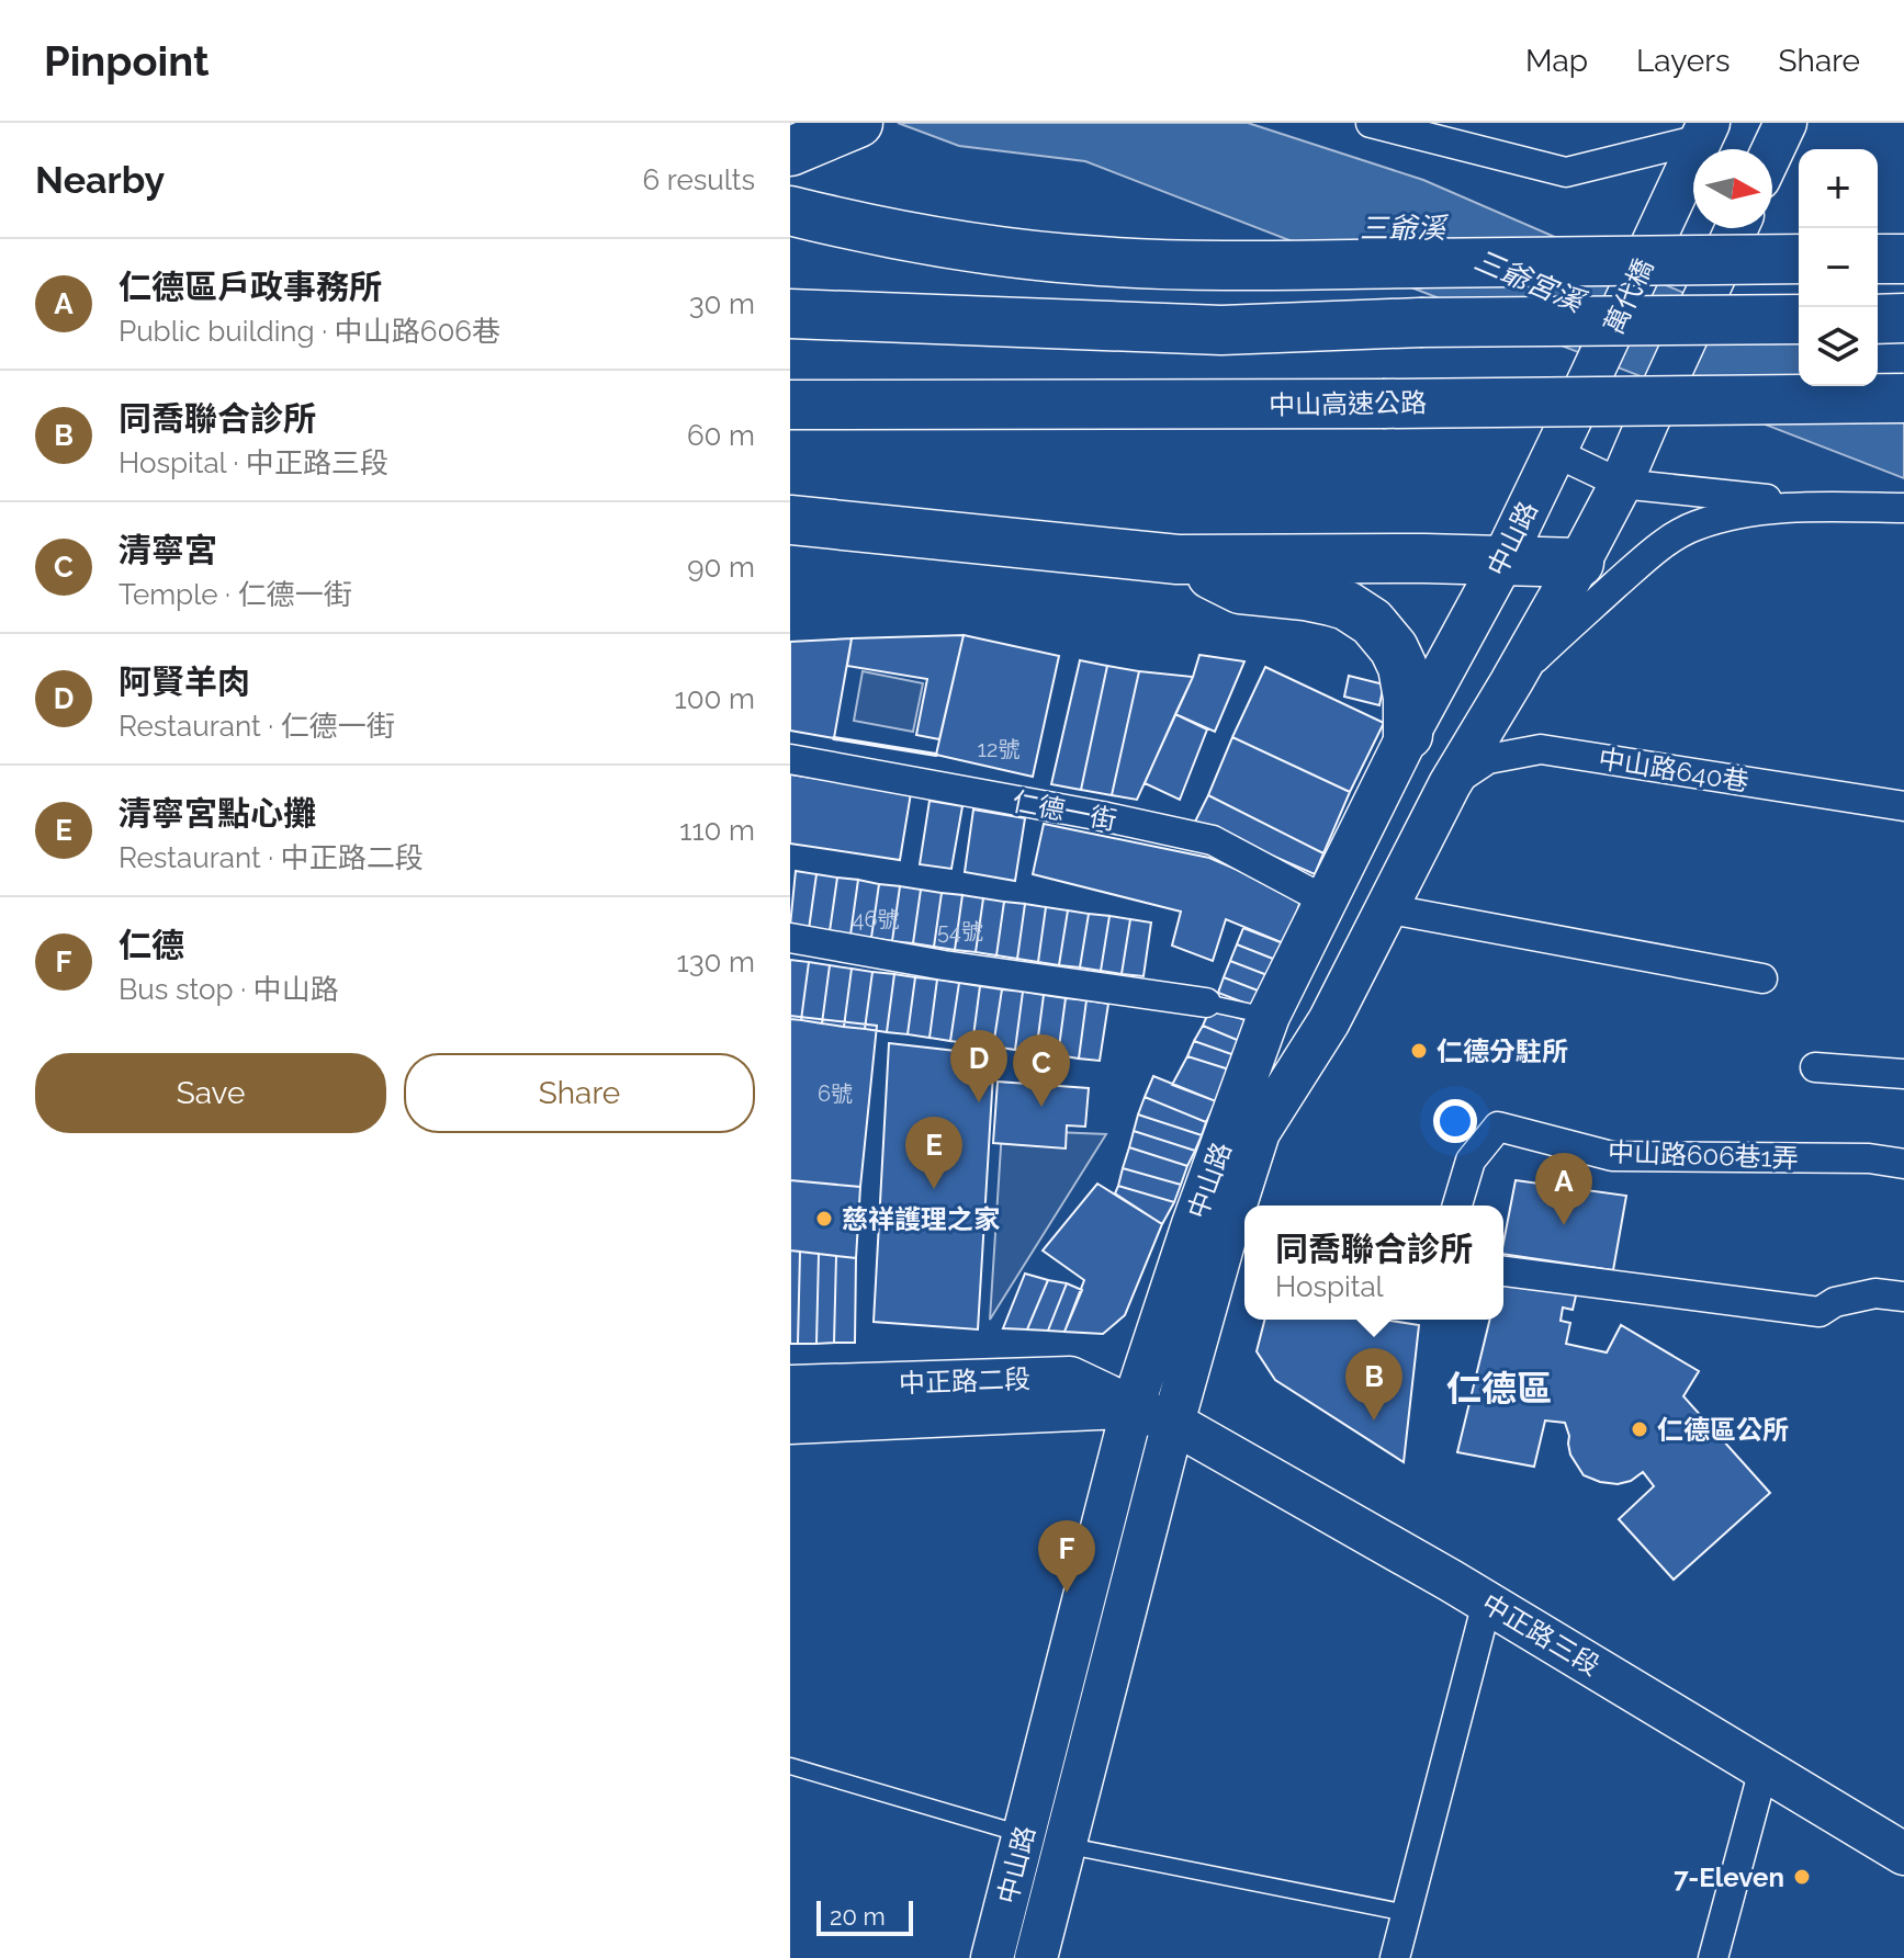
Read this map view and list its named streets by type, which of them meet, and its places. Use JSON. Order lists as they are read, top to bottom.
{
  "streets": {
    "highway": ["中山高速公路"],
    "main road": [
      "萬代橋",
      "中山路",
      "中正路二段",
      "中正路三段"
    ],
    "street": ["中山路640巷", "仁德一街", "中山路606巷1弄"]
  },
  "crossings": [
    ["萬代橋", "中山路"],
    ["中山路", "中山路640巷"],
    ["中山路", "仁德一街"],
    ["中山路", "中正路二段"],
    ["中山路", "中正路三段"],
    ["中正路二段", "中正路三段"]
  ],
  "districts": ["仁德區"],
  "water": ["三爺溪", "三爺宮溪"],
  "places": [
    "仁德分駐所",
    "慈祥護理之家",
    "仁德區公所",
    "7-Eleven"
  ],
  "house_numbers": [
    "12號",
    "46號",
    "54號",
    "6號"
  ],
  "scale_bar": "20 m",
  "north": "right",
  "page": {
    "header": "Pinpoint",
    "nav": ["Map", "Layers", "Share"],
    "heading": ["Nearby", "6 results"],
    "map_buttons": ["+", "−"],
    "list": [
      {
        "mark": "A",
        "name": "仁德區戶政事務所",
        "note": "Public building · 中山路606巷",
        "value": "30 m"
      },
      {
        "mark": "B",
        "name": "同喬聯合診所",
        "note": "Hospital · 中正路三段",
        "value": "60 m"
      },
      {
        "mark": "C",
        "name": "清寧宮",
        "note": "Temple · 仁德一街",
        "value": "90 m"
      },
      {
        "mark": "D",
        "name": "阿賢羊肉",
        "note": "Restaurant · 仁德一街",
        "value": "100 m"
      },
      {
        "mark": "E",
        "name": "清寧宮點心攤",
        "note": "Restaurant · 中正路二段",
        "value": "110 m"
      },
      {
        "mark": "F",
        "name": "仁德",
        "note": "Bus stop · 中山路",
        "value": "130 m"
      }
    ],
    "buttons": ["Save", "Share"],
    "pins": [
      "D",
      "C",
      "E",
      "A",
      "B",
      "F"
    ],
    "popup": ["同喬聯合診所", "Hospital"],
    "scale": "20 m"
  }
}
